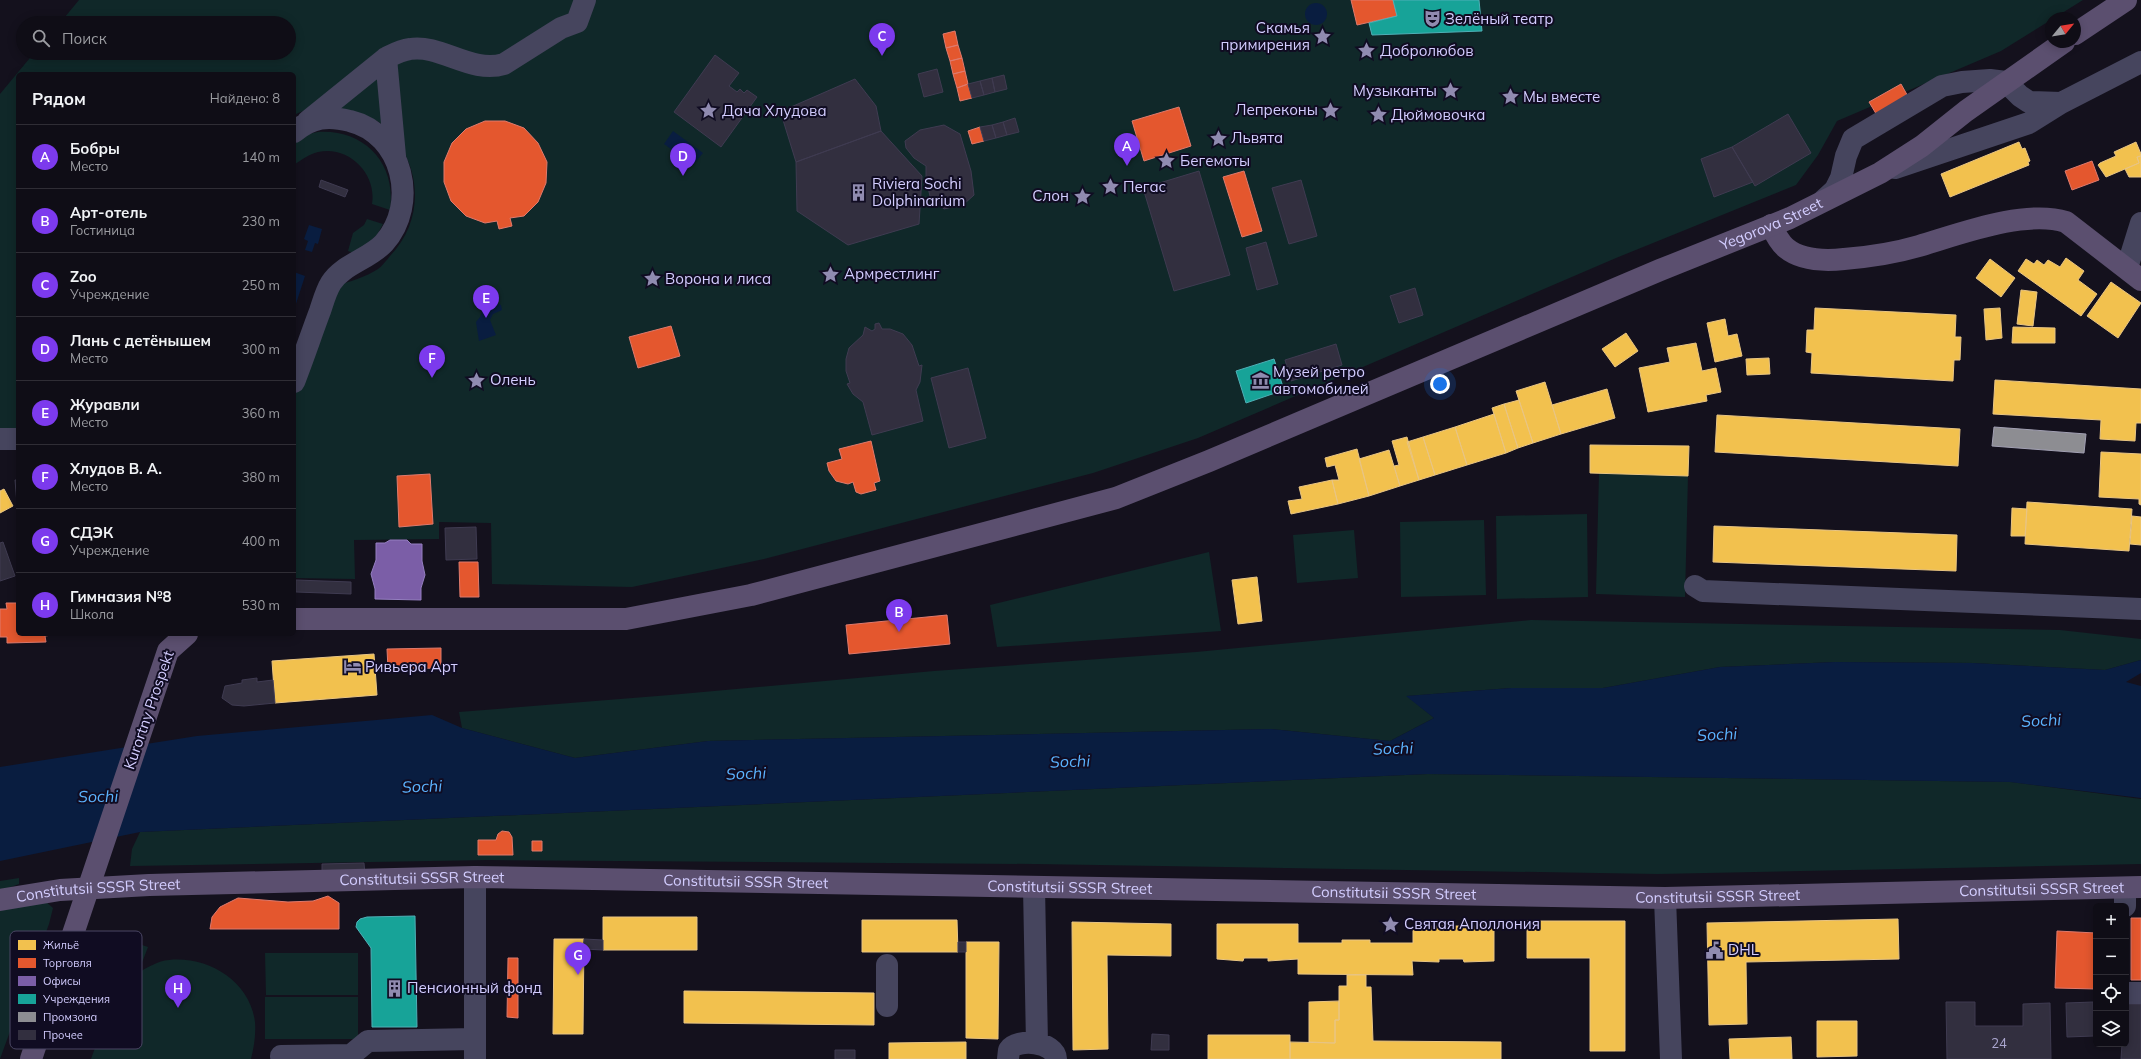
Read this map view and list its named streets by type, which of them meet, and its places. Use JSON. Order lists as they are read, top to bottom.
{
  "streets": {
    "main road": ["Yegorova Street", "Kurortny Prospekt", "Constitutsii SSSR Street"]
  },
  "water": ["Sochi"],
  "places": {
    "theatre": ["Зелёный театр"],
    "place": [
      "Скамья примирения",
      "Добролюбов",
      "Музыканты",
      "Мы вместе",
      "Лепреконы",
      "Дача Хлудова",
      "Дюймовочка",
      "Львята",
      "Бегемоты",
      "Пегас",
      "Слон",
      "Армрестлинг",
      "Ворона и лиса",
      "Олень",
      "Святая Аполлония"
    ],
    "building": ["Riviera Sochi Dolphinarium", "Пенсионный фонд"],
    "museum": ["Музей ретро автомобилей"],
    "hotel": ["Ривьера Арт"],
    "public building": ["DHL"]
  },
  "house_numbers": ["24"],
  "legend": [
    "Жильё",
    "Торговля",
    "Офисы",
    "Учреждения",
    "Промзона",
    "Прочее"
  ],
  "north": "top right",
  "page": {
    "search": "Поиск",
    "pins": [
      "C",
      "A",
      "D",
      "E",
      "F",
      "B",
      "G",
      "H"
    ],
    "heading": ["Рядом", "Найдено: 8"],
    "list": [
      {
        "mark": "A",
        "name": "Бобры",
        "note": "Место",
        "value": "140 m"
      },
      {
        "mark": "B",
        "name": "Арт-отель",
        "note": "Гостиница",
        "value": "230 m"
      },
      {
        "mark": "C",
        "name": "Zoo",
        "note": "Учреждение",
        "value": "250 m"
      },
      {
        "mark": "D",
        "name": "Лань с детёнышем",
        "note": "Место",
        "value": "300 m"
      },
      {
        "mark": "E",
        "name": "Журавли",
        "note": "Место",
        "value": "360 m"
      },
      {
        "mark": "F",
        "name": "Хлудов В. А.",
        "note": "Место",
        "value": "380 m"
      },
      {
        "mark": "G",
        "name": "СДЭК",
        "note": "Учреждение",
        "value": "400 m"
      },
      {
        "mark": "H",
        "name": "Гимназия №8",
        "note": "Школа",
        "value": "530 m"
      }
    ],
    "map_buttons": ["+", "−"]
  }
}
